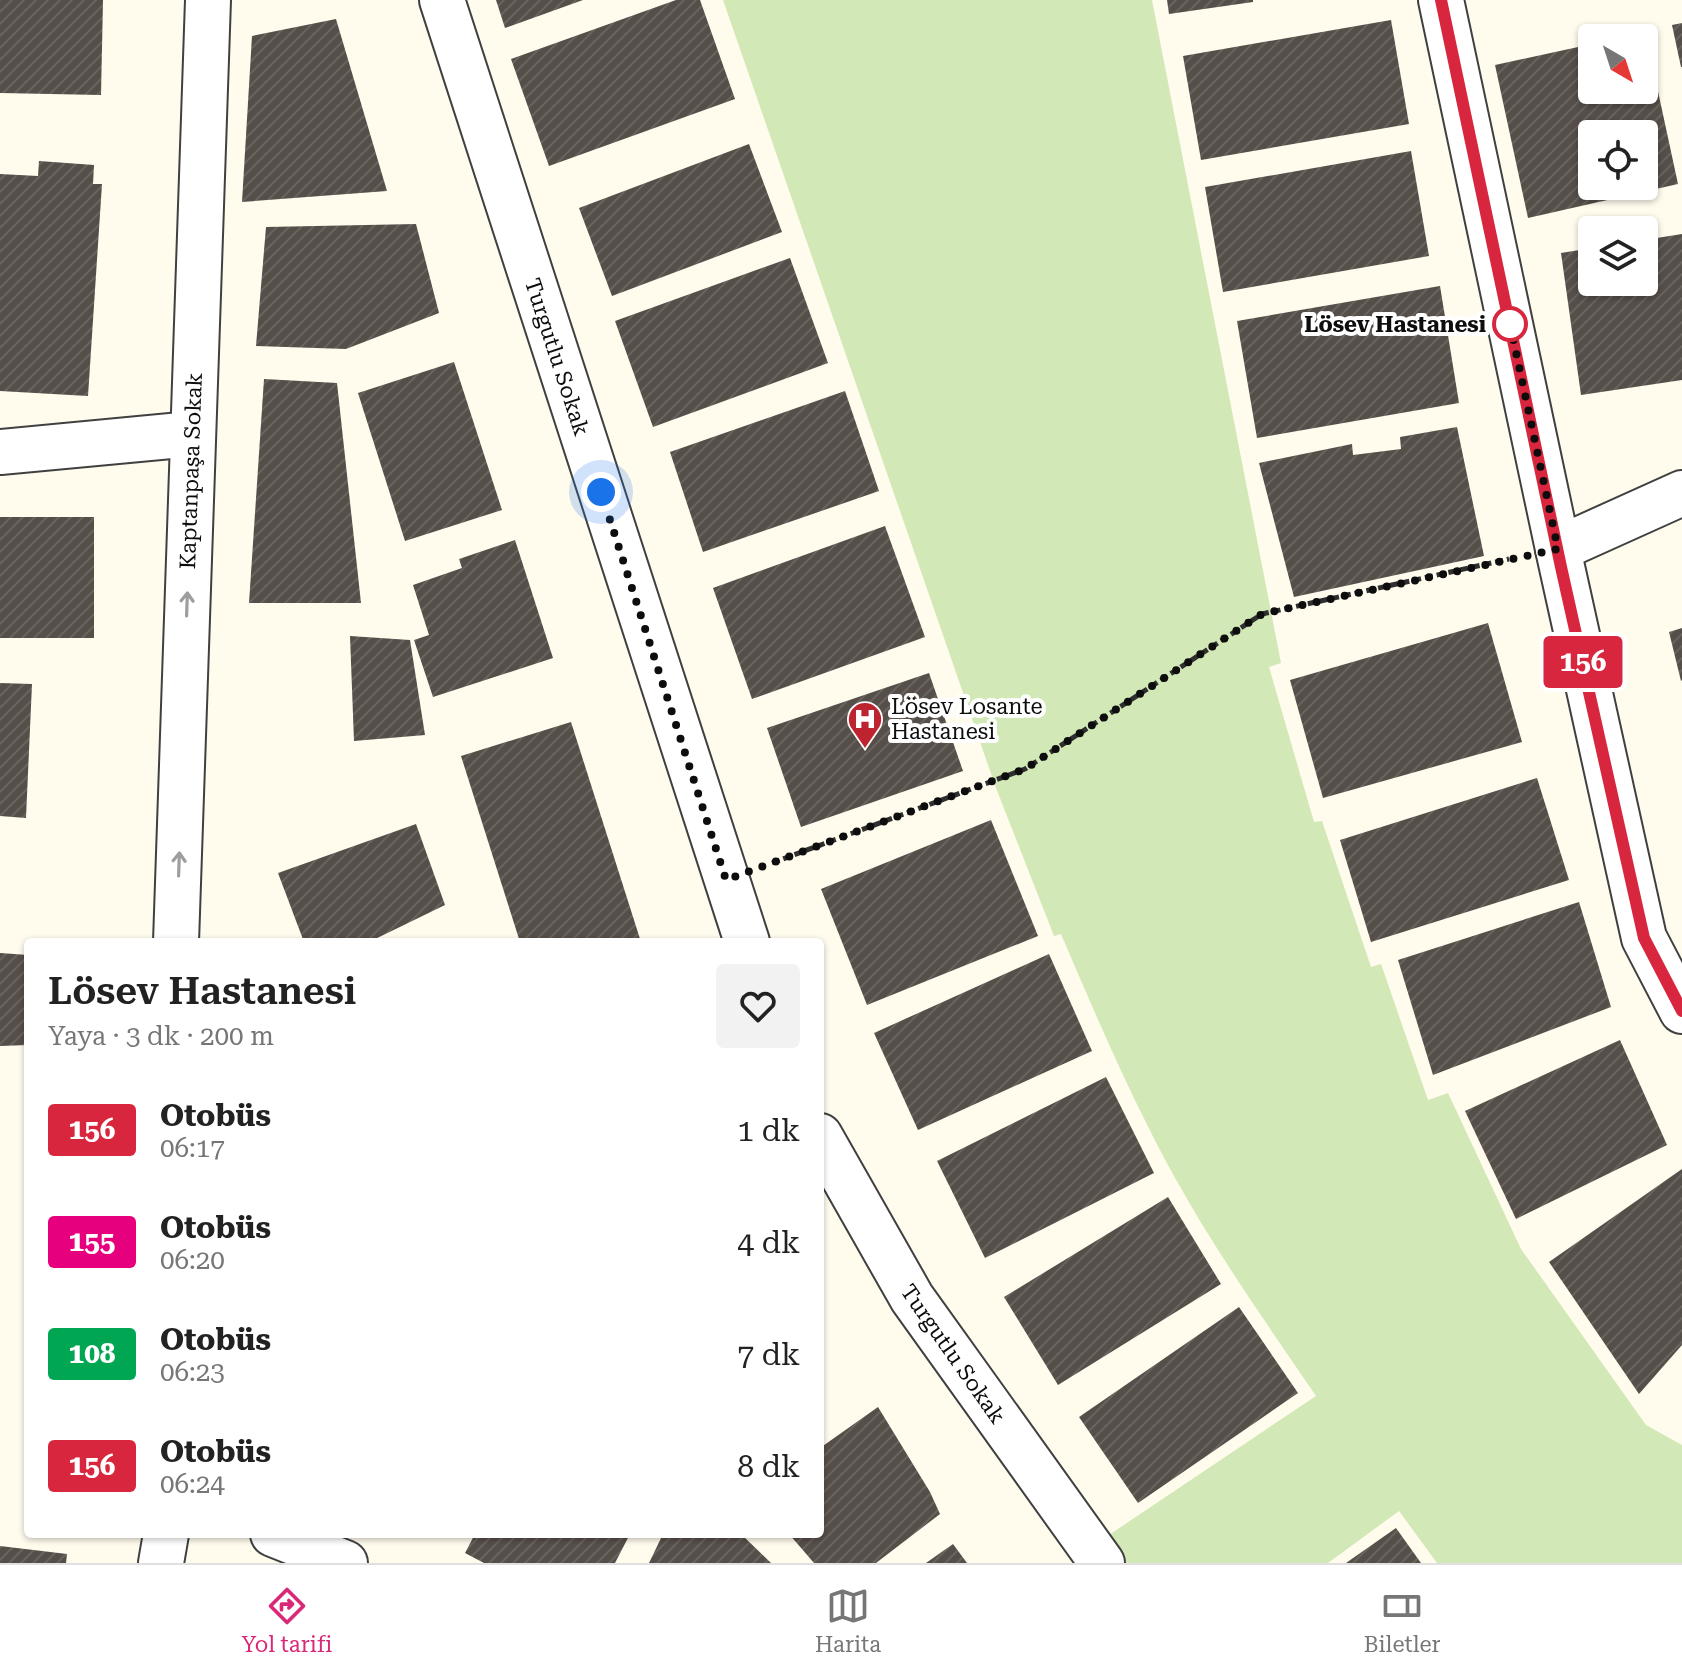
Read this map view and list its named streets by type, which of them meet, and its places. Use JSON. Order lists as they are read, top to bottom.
{
  "streets": {
    "street": ["Turgutlu Sokak", "Kaptanpaşa Sokak"]
  },
  "one_way": ["Kaptanpaşa Sokak"],
  "places": {
    "other": ["Lösev Hastanesi"],
    "hospital": ["Lösev Losante Hastanesi"]
  },
  "lines": ["bus line 156"],
  "north": "bottom right",
  "page": {
    "on_map": "156",
    "heading": ["Lösev Hastanesi", "Yaya · 3 dk · 200 m"],
    "list": [
      {
        "mark": "156",
        "name": "Otobüs",
        "note": "06:17",
        "value": "1 dk"
      },
      {
        "mark": "155",
        "name": "Otobüs",
        "note": "06:20",
        "value": "4 dk"
      },
      {
        "mark": "108",
        "name": "Otobüs",
        "note": "06:23",
        "value": "7 dk"
      },
      {
        "mark": "156",
        "name": "Otobüs",
        "note": "06:24",
        "value": "8 dk"
      }
    ],
    "tabs": ["Yol tarifi", "Harita", "Biletler"]
  }
}
